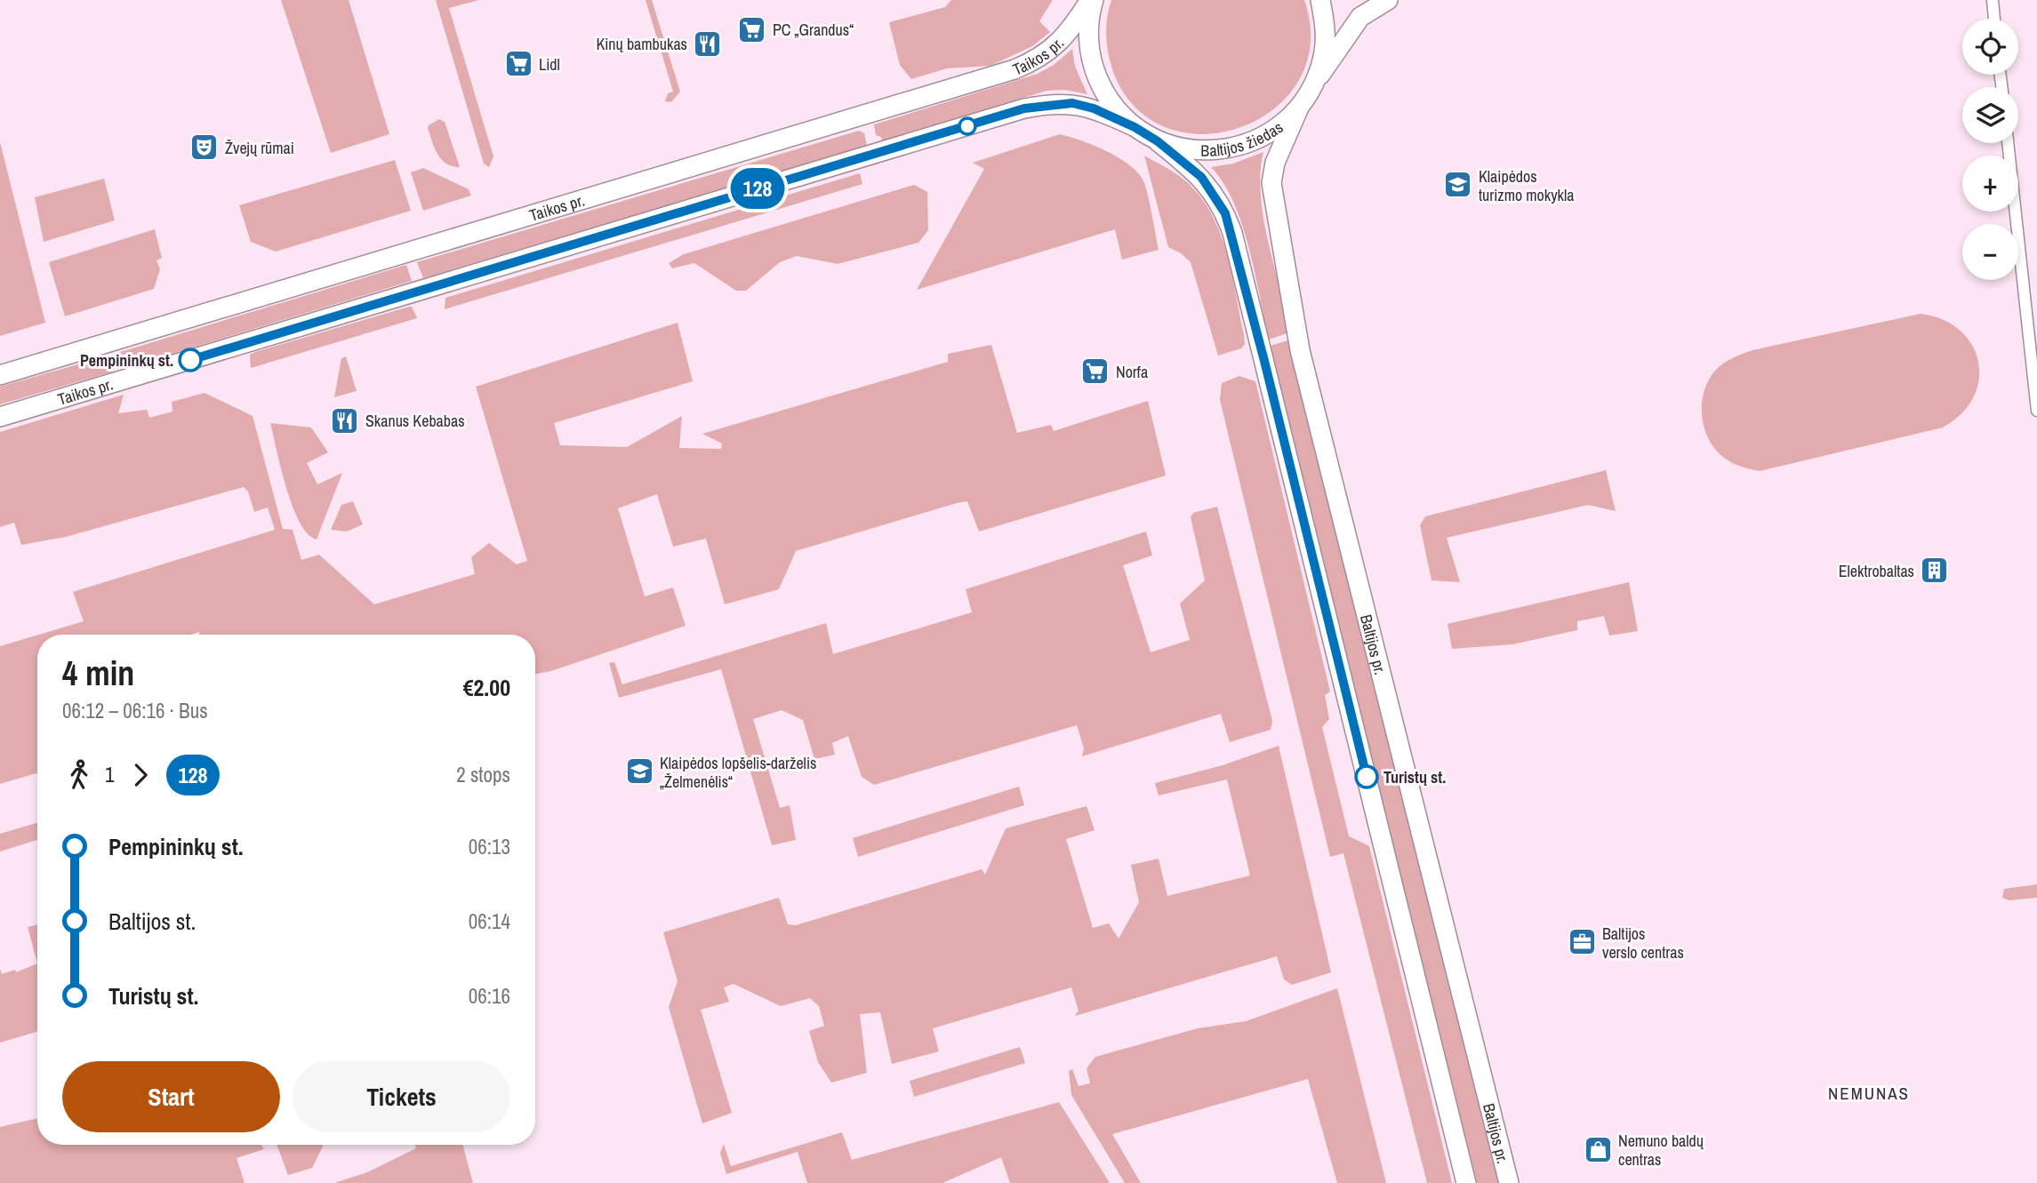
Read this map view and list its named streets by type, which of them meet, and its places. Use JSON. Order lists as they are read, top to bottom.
{
  "streets": {
    "main road": ["Taikos pr.", "Baltijos žiedas", "Baltijos pr."]
  },
  "crossings": [
    ["Taikos pr.", "Baltijos žiedas"],
    ["Baltijos žiedas", "Baltijos pr."]
  ],
  "districts": ["NEMUNAS"],
  "places": {
    "supermarket": ["PC „Grandus“", "Lidl", "Norfa"],
    "restaurant": ["Kinų bambukas", "Skanus Kebabas"],
    "theatre": ["Žvejų rūmai"],
    "school or university": ["Klaipėdos turizmo mokykla", "Klaipėdos lopšelis-darželis „Želmenėlis“"],
    "other": ["Pempininkų st.", "Turistų st."],
    "building": ["Elektrobaltas"],
    "office": ["Baltijos verslo centras"],
    "shop": ["Nemuno baldų centras"]
  },
  "lines": ["bus line 128"],
  "page": {
    "on_map": "128",
    "map_buttons": ["+", "−"],
    "heading": ["4 min", "06:12 – 06:16 · Bus", "€2.00"],
    "legs": ["1", "128", "2 stops"],
    "list": [
      {
        "name": "Pempininkų st.",
        "value": "06:13"
      },
      {
        "name": "Baltijos st.",
        "value": "06:14"
      },
      {
        "name": "Turistų st.",
        "value": "06:16"
      }
    ],
    "buttons": ["Start", "Tickets"]
  }
}
